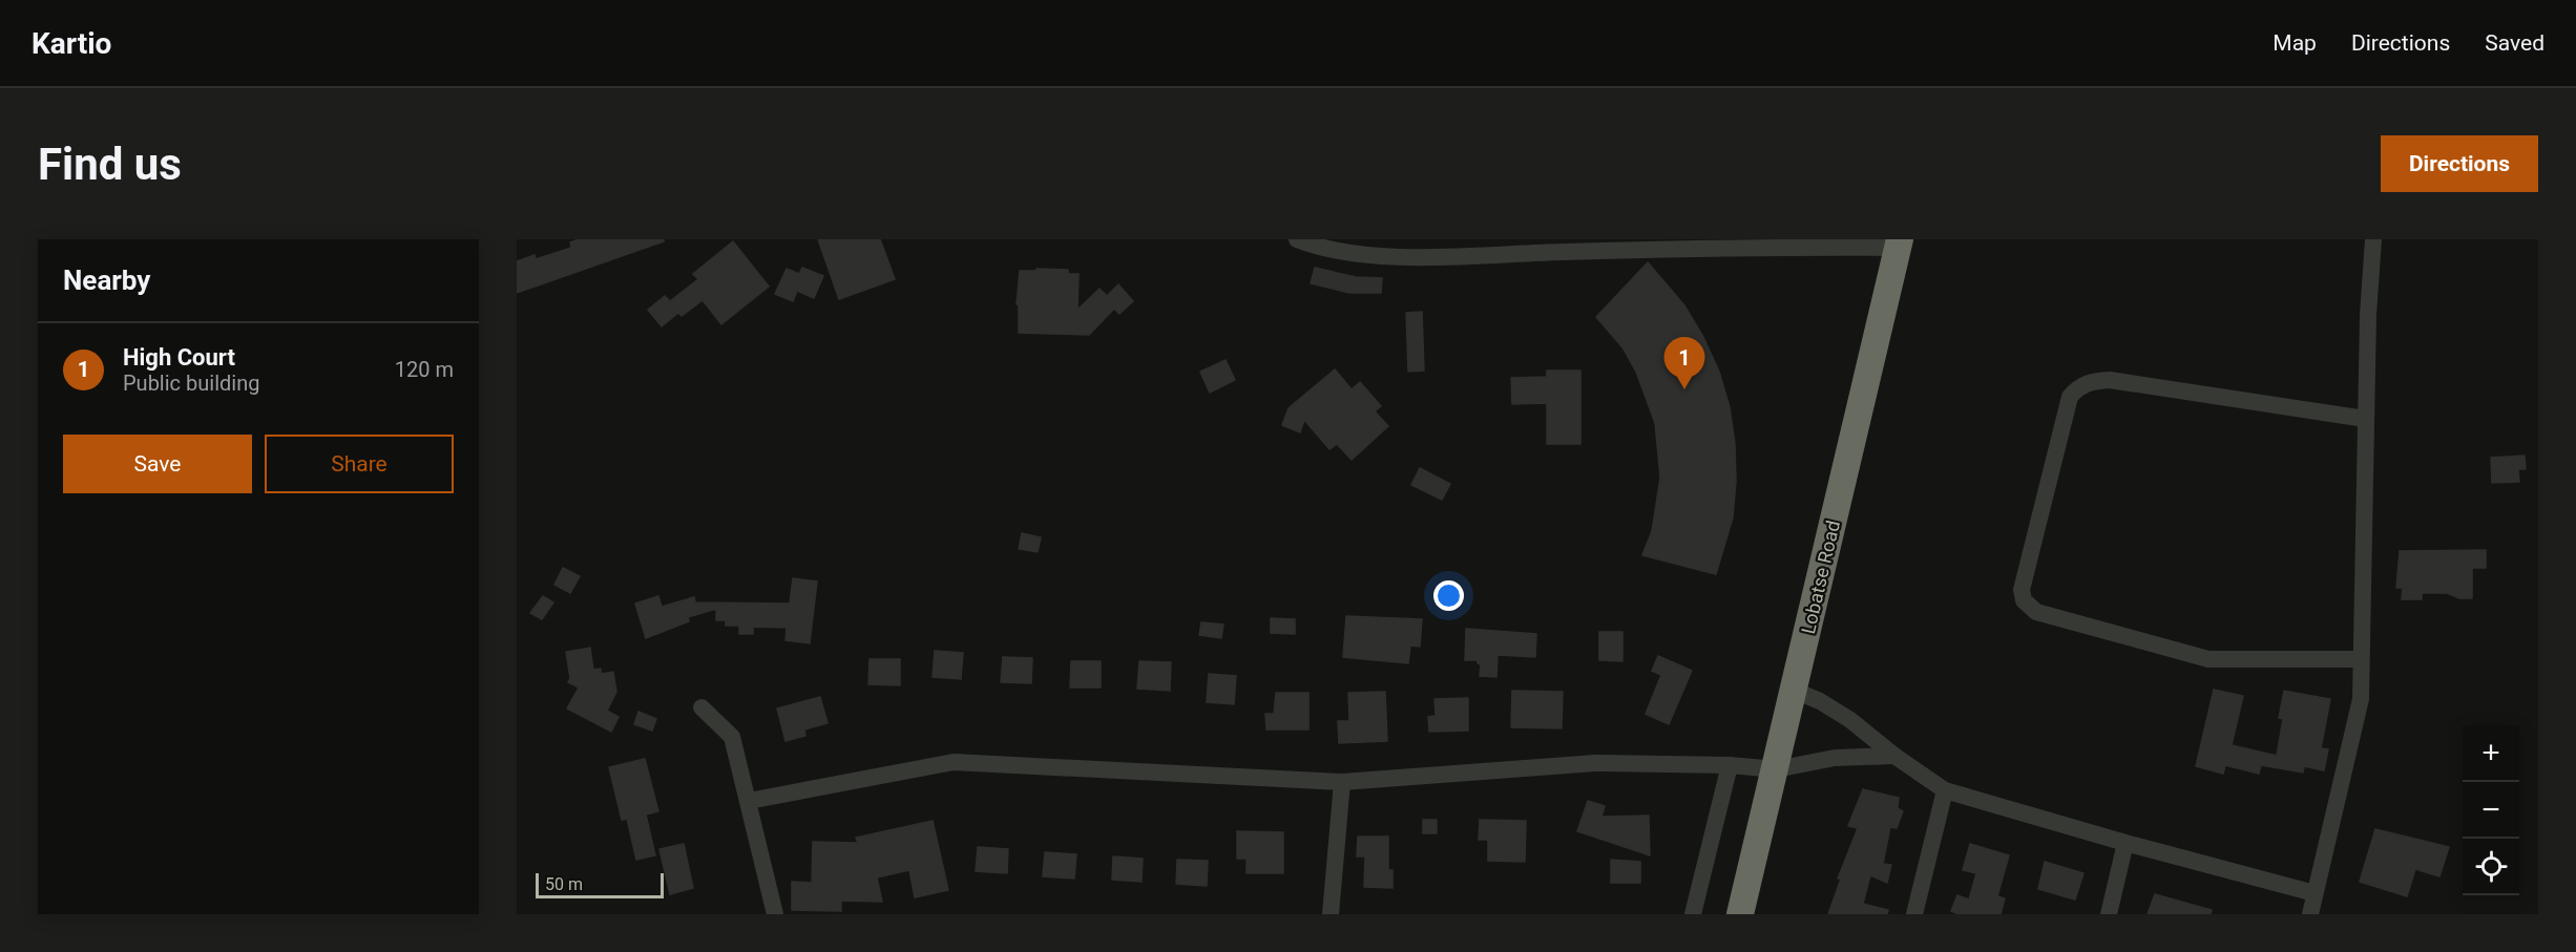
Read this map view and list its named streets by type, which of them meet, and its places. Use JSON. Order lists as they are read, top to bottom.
{
  "streets": {
    "highway": ["Lobatse Road"]
  },
  "scale_bar": "50 m",
  "page": {
    "header": "Kartio",
    "nav": ["Map", "Directions", "Saved"],
    "buttons": [
      "Directions",
      ["Save", "Share"]
    ],
    "title": "Find us",
    "heading": "Nearby",
    "list": [
      {
        "mark": "1",
        "name": "High Court",
        "note": "Public building",
        "value": "120 m"
      }
    ],
    "pins": "1",
    "map_buttons": ["+", "−"],
    "scale": "50 m"
  }
}
